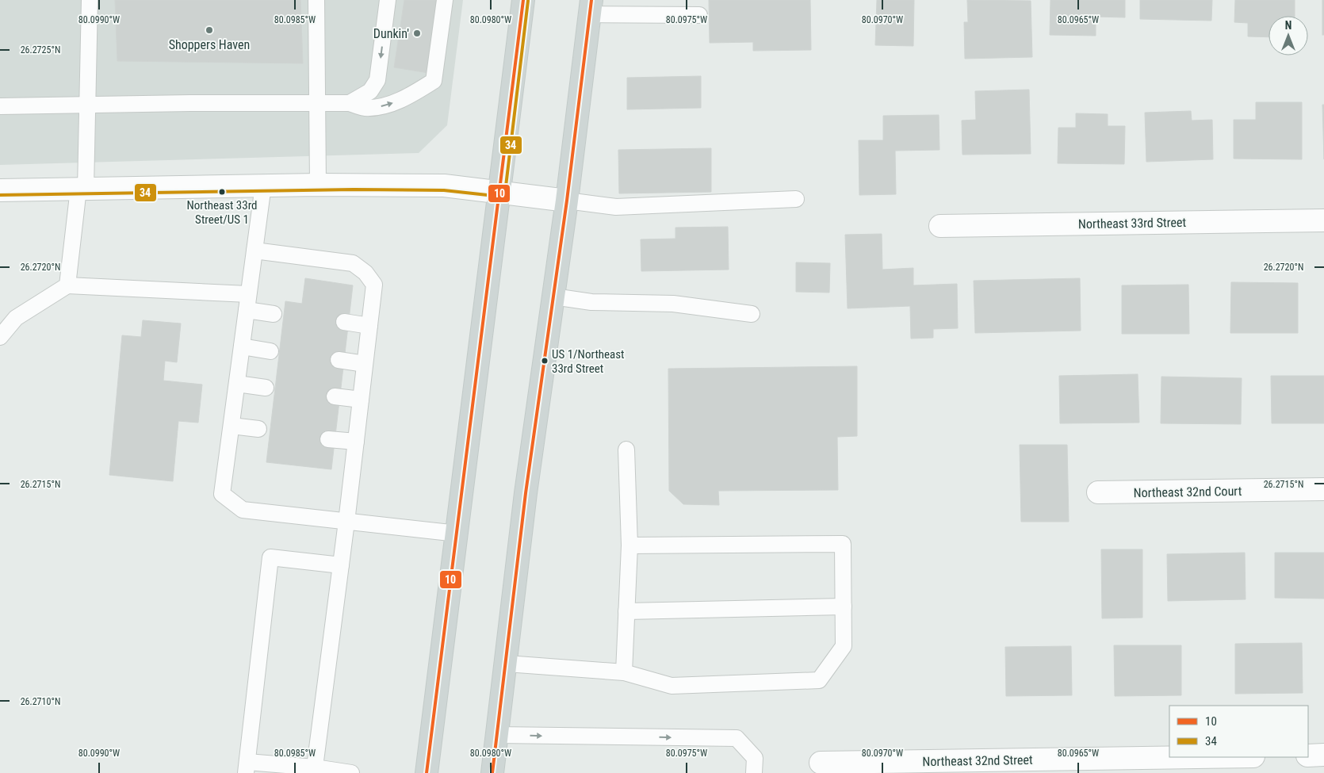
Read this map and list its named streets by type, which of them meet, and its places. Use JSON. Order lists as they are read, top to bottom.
{
  "streets": {
    "street": ["Northeast 33rd Street", "Northeast 32nd Court", "Northeast 32nd Street"]
  },
  "places": [
    "Shoppers Haven",
    "Dunkin'",
    "Northeast 33rd Street/US 1",
    "US 1/Northeast 33rd Street"
  ],
  "lines": ["transit line 10", "transit line 34"],
  "legend": ["10", "34"],
  "north": "top",
  "coordinates": [
    "80.0990°W",
    "80.0985°W",
    "80.0980°W",
    "80.0975°W",
    "80.0970°W",
    "80.0965°W",
    "26.2725°N",
    "26.2720°N",
    "26.2715°N",
    "26.2710°N"
  ]
}
